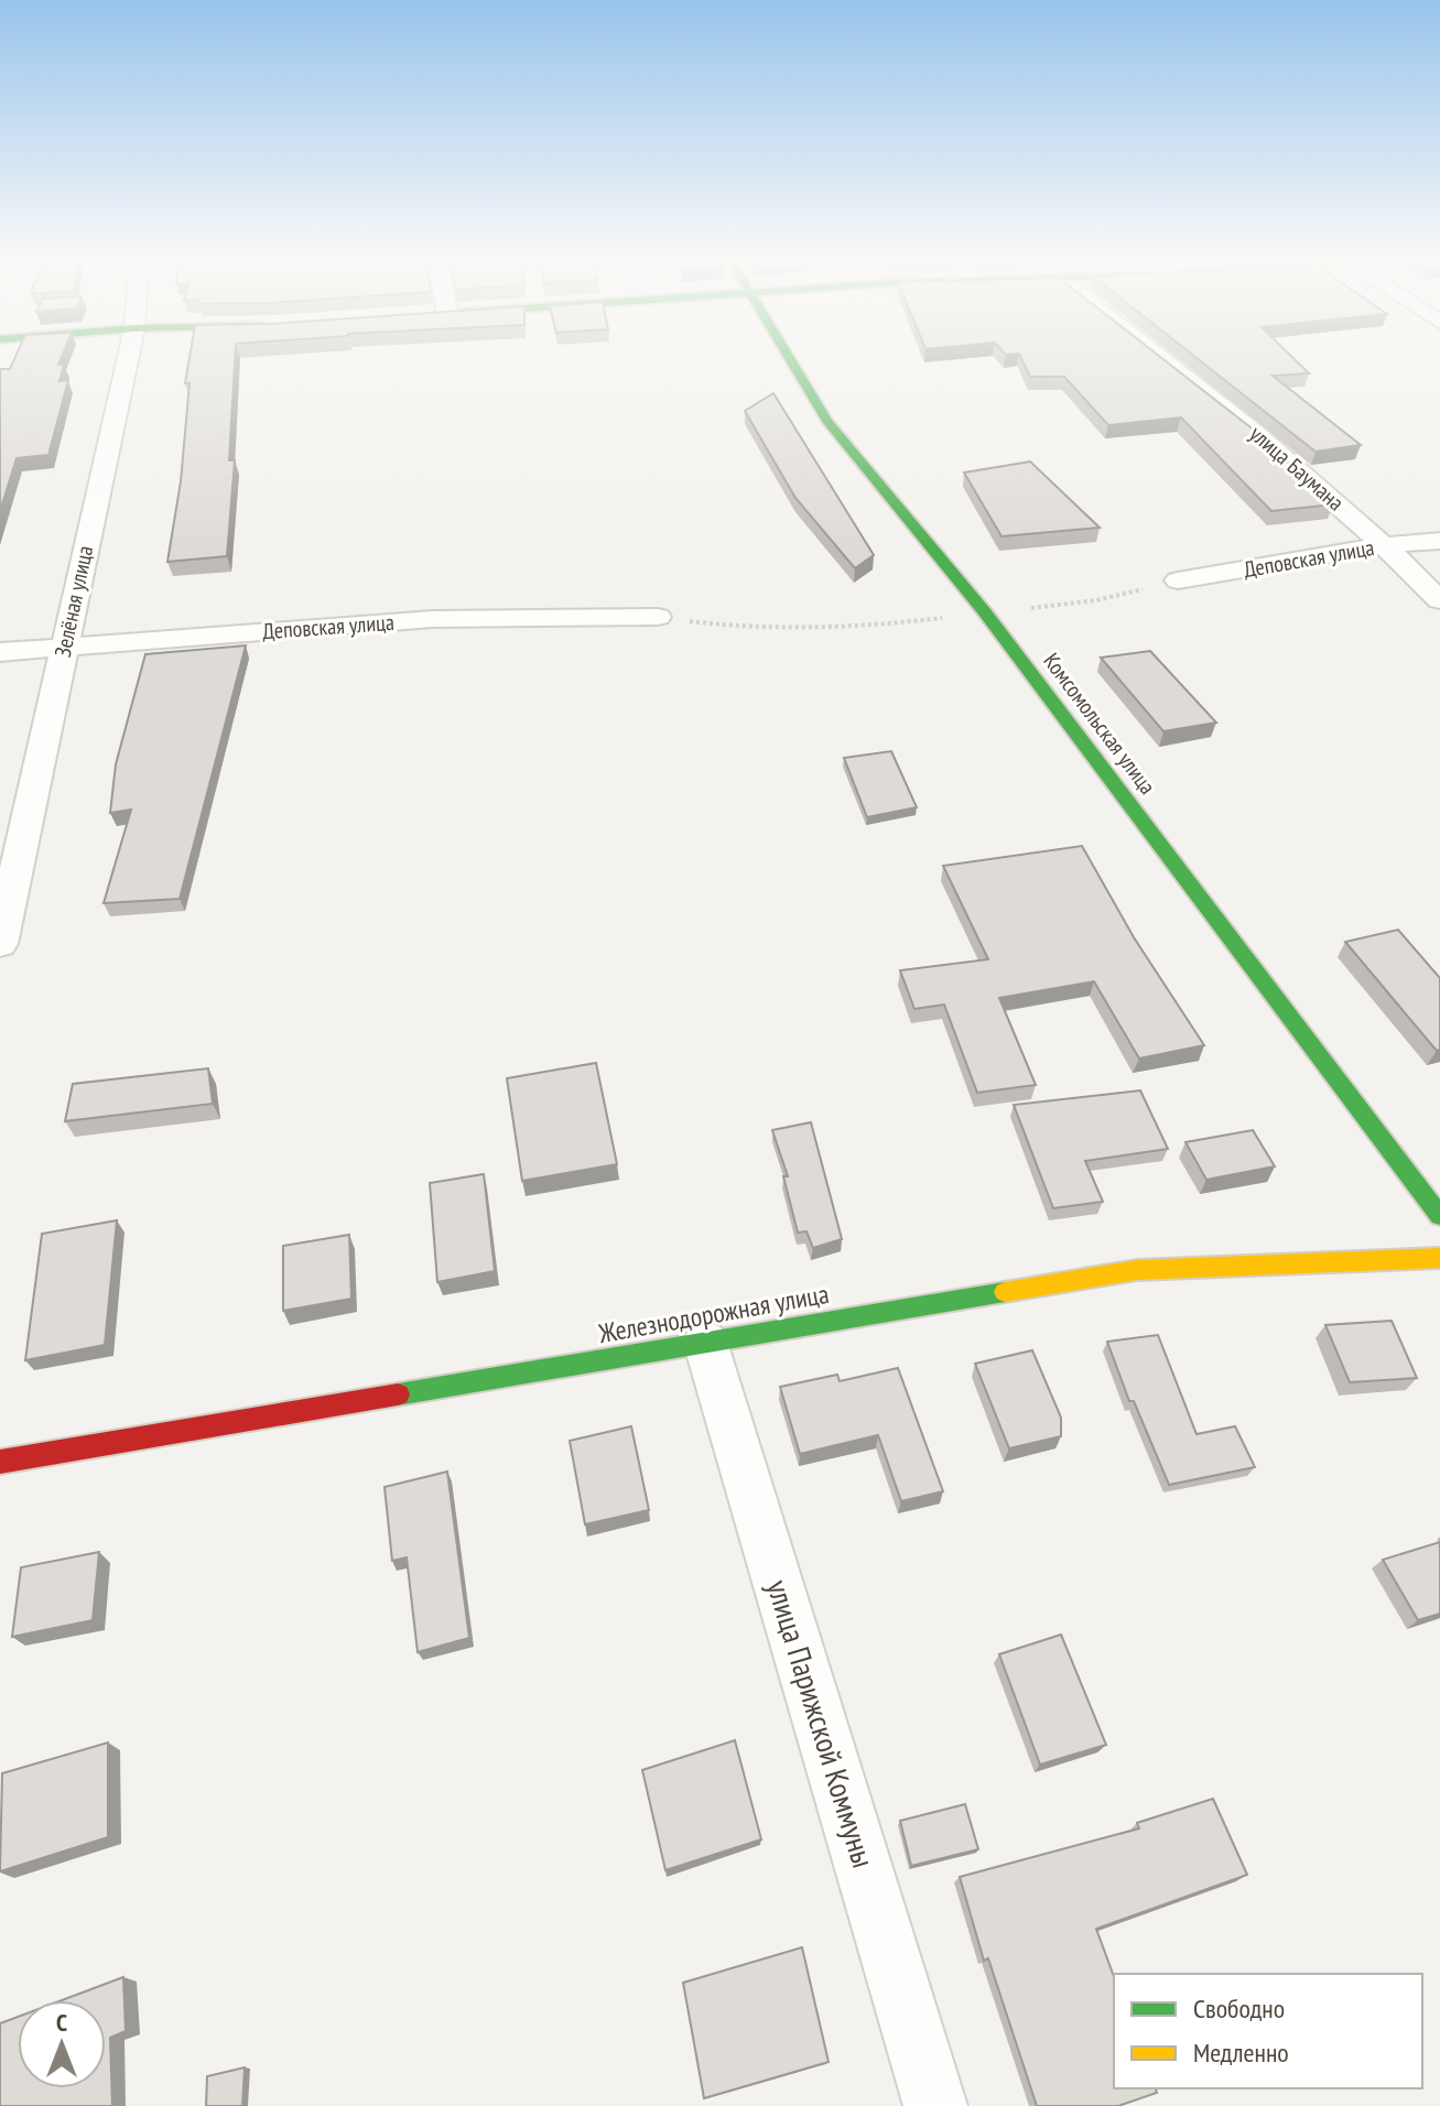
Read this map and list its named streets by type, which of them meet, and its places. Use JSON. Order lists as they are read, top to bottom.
{
  "streets": {
    "street": [
      "улица Баумана",
      "Деповская улица",
      "Зелёная улица",
      "Комсомольская улица",
      "Железнодорожная улица",
      "улица Парижской Коммуны"
    ]
  },
  "crossings": [
    ["улица Баумана", "Деповская улица"],
    ["Деповская улица", "Зелёная улица"],
    ["Железнодорожная улица", "улица Парижской Коммуны"]
  ],
  "legend": ["Свободно", "Медленно"],
  "north": "top"
}
